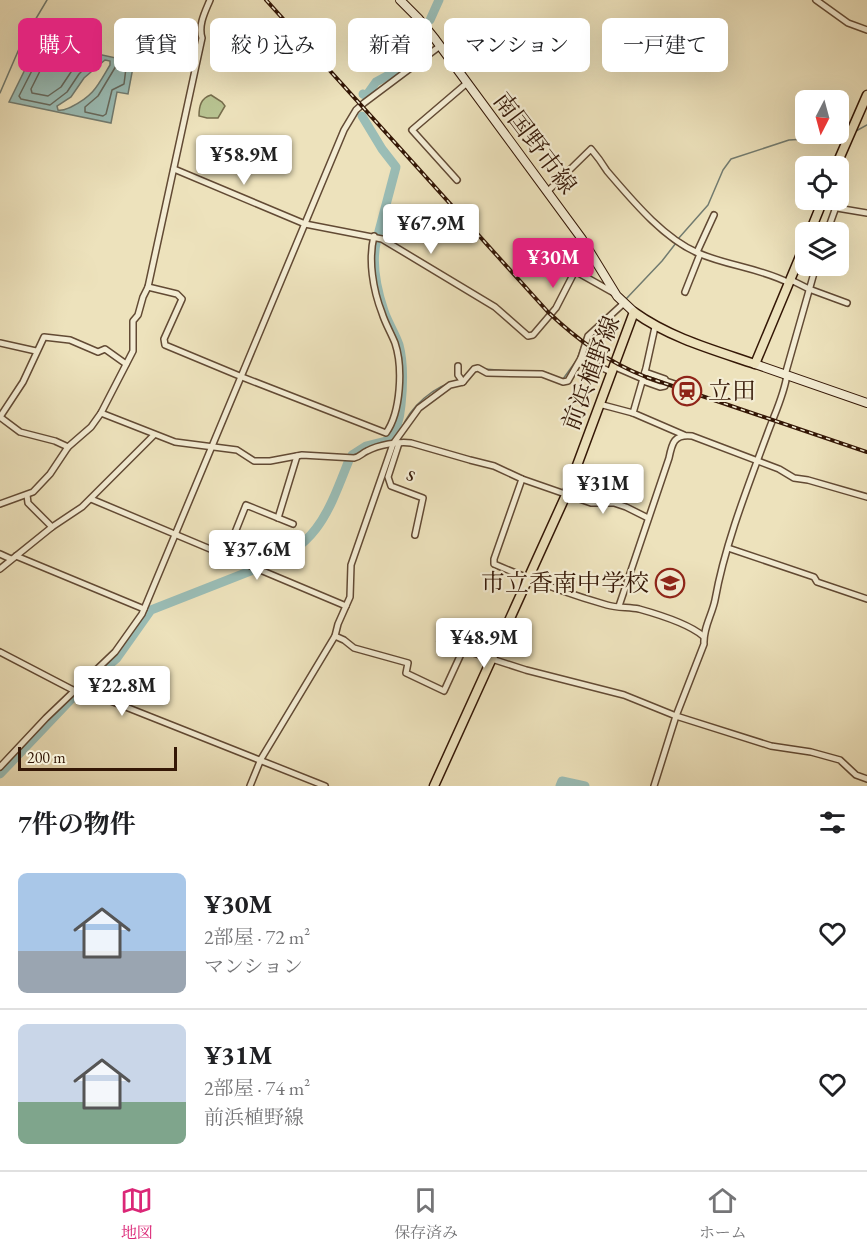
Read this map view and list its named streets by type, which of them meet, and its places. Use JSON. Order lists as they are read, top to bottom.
{
  "streets": {
    "main road": ["南国野市線", "前浜植野線"],
    "street": ["s"]
  },
  "crossings": [
    ["南国野市線", "前浜植野線"]
  ],
  "places": {
    "station": ["立田"],
    "school or university": ["市立香南中学校"]
  },
  "scale_bar": "200 m",
  "north": "bottom",
  "page": {
    "chip": [
      "購入",
      "賃貸",
      "絞り込み",
      "新着",
      "マンション",
      "一戸建て"
    ],
    "price": [
      "¥58.9M",
      "¥67.9M",
      "¥30M",
      "¥31M",
      "¥37.6M",
      "¥48.9M",
      "¥22.8M"
    ],
    "scale": "200 m",
    "heading": "7件の物件",
    "list": [
      {
        "name": "¥30M",
        "note": "2部屋 · 72 m² · マンション"
      },
      {
        "name": "¥31M",
        "note": "2部屋 · 74 m² · 前浜植野線"
      }
    ],
    "tabs": ["地図", "保存済み", "ホーム"]
  }
}
